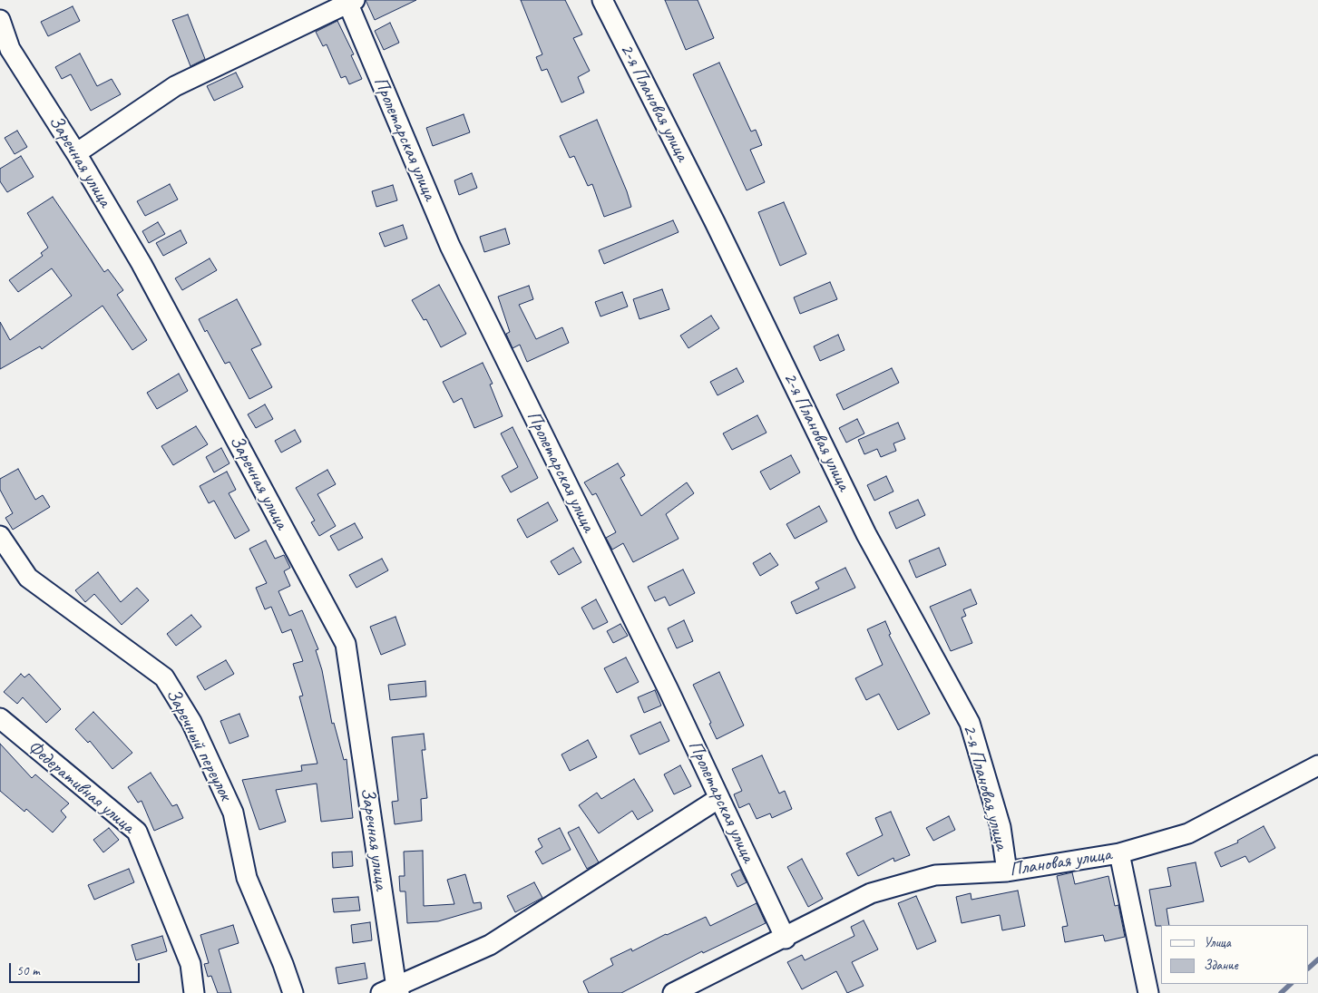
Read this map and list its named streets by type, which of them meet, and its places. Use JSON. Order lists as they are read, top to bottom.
{
  "streets": {
    "street": [
      "2-я Плановая улица",
      "Пролетарская улица",
      "Заречная улица",
      "Заречный переулок",
      "Федеративная улица",
      "Плановая улица"
    ]
  },
  "crossings": [
    ["2-я Плановая улица", "Плановая улица"],
    ["Пролетарская улица", "Заречная улица"],
    ["Пролетарская улица", "Плановая улица"]
  ],
  "legend": ["Улица", "Здание"],
  "scale_bar": "50 m"
}
